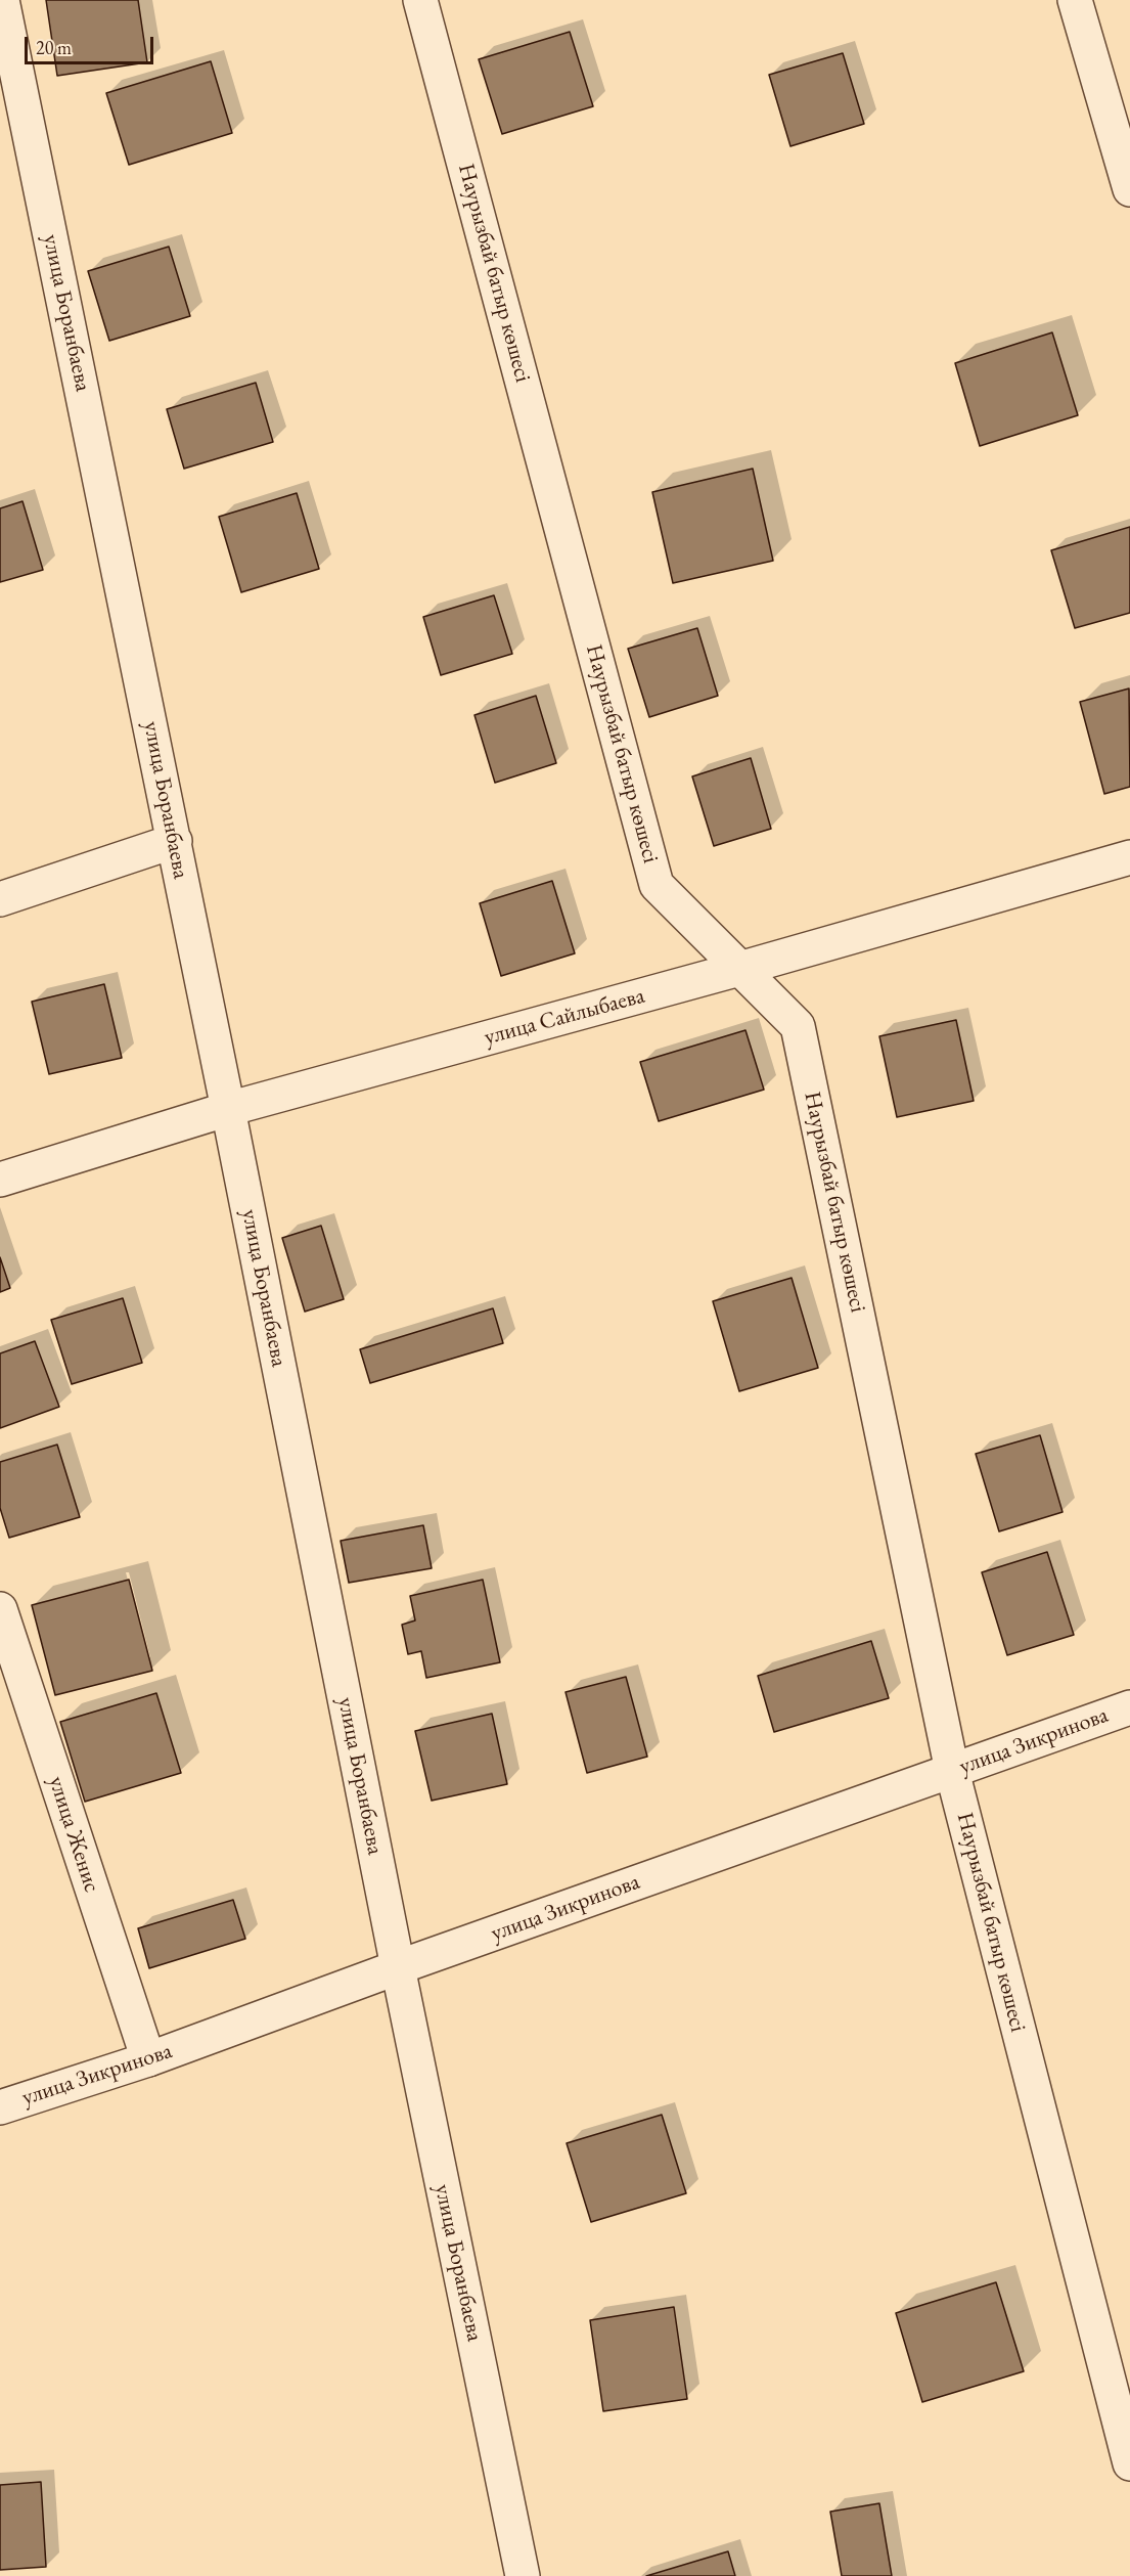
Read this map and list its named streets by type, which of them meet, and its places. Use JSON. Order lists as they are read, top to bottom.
{
  "streets": {
    "street": [
      "Наурызбай батыр көшесі",
      "улица Боранбаева",
      "улица Сайлыбаева",
      "улица Зикринова",
      "улица Женис"
    ]
  },
  "crossings": [
    ["Наурызбай батыр көшесі", "улица Сайлыбаева"],
    ["Наурызбай батыр көшесі", "улица Зикринова"],
    ["улица Боранбаева", "улица Сайлыбаева"],
    ["улица Боранбаева", "улица Зикринова"],
    ["улица Зикринова", "улица Женис"]
  ],
  "scale_bar": "20 m"
}
